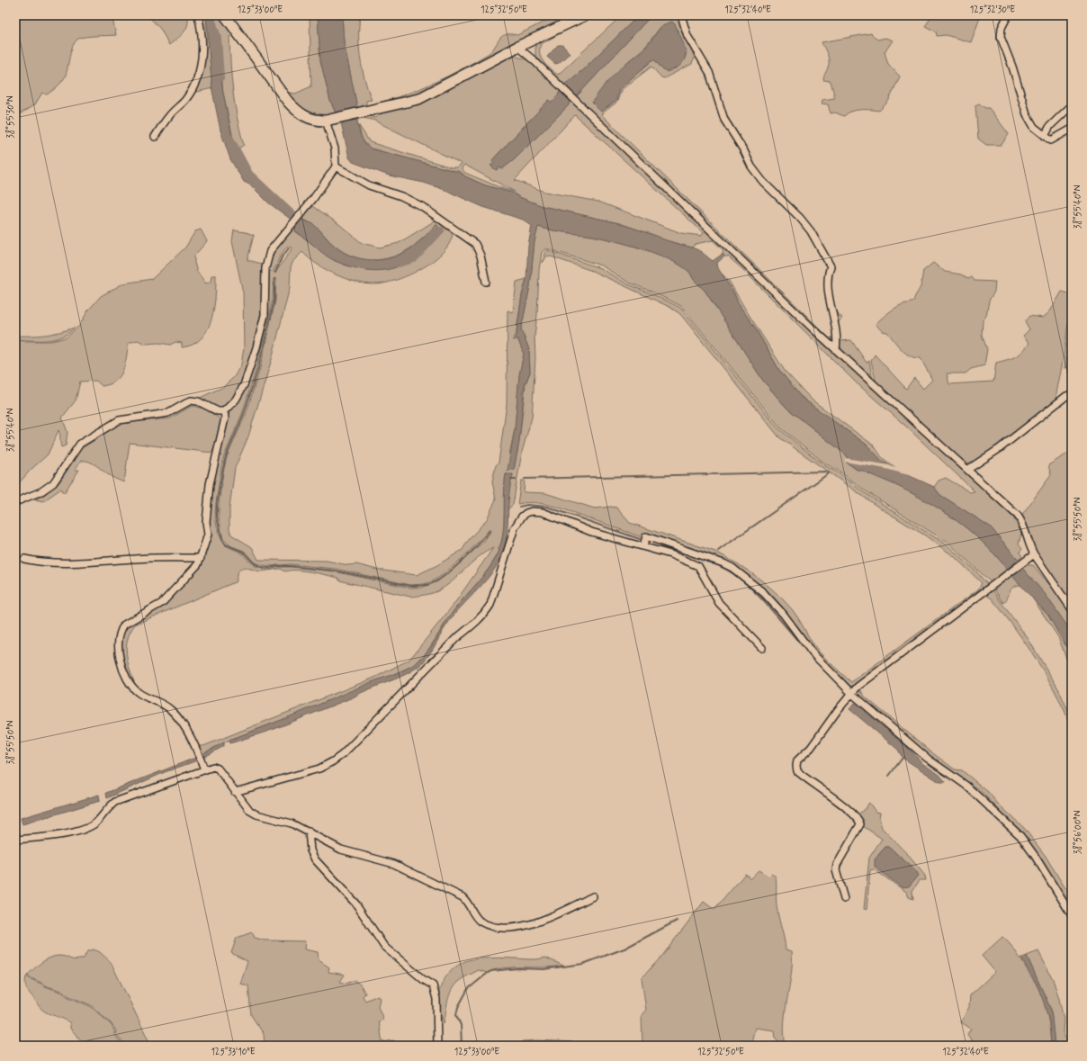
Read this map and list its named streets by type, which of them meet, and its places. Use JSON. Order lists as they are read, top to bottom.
{
  "coordinates": [
    "125°33'00\"E",
    "125°32'50\"E",
    "125°32'40\"E",
    "125°32'30\"E",
    "38°55'30\"N",
    "38°55'40\"N",
    "38°55'50\"N",
    "38°56'00\"N",
    "125°33'10\"E"
  ]
}
